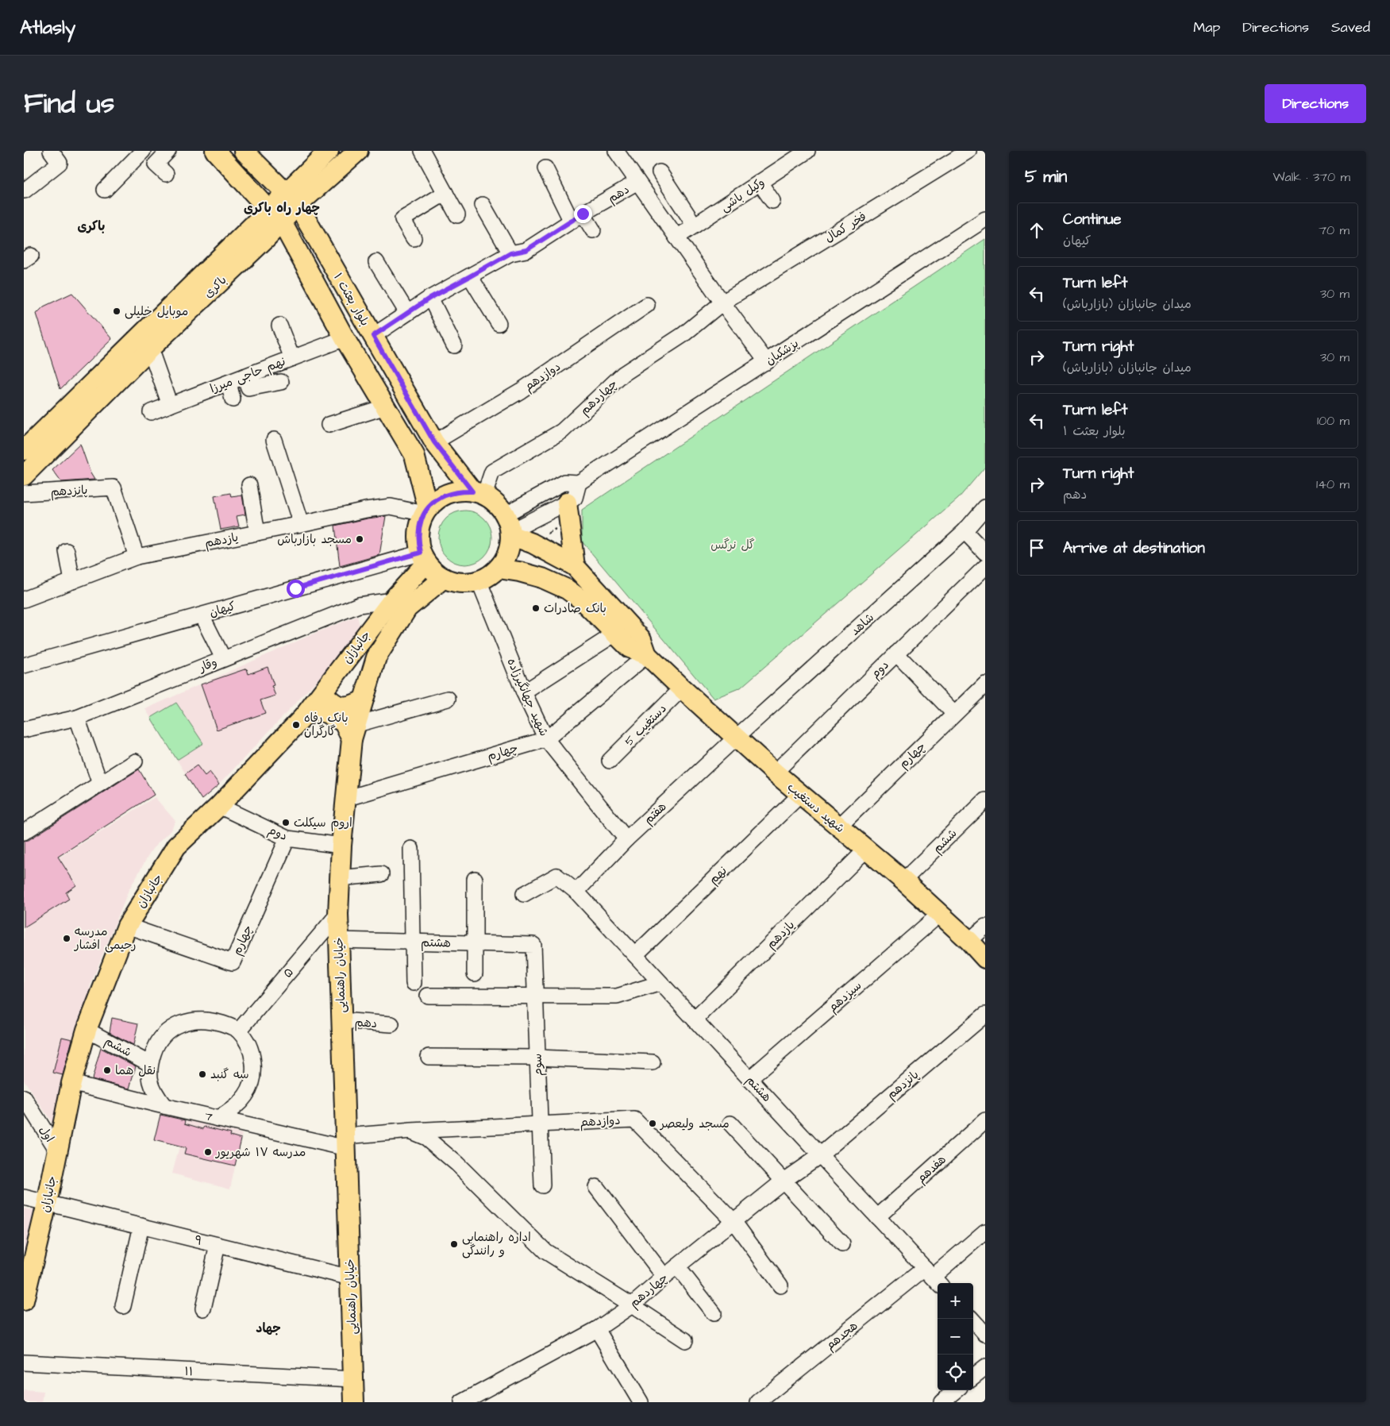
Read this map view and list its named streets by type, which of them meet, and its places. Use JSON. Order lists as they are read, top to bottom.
{
  "streets": {
    "main road": [
      "باکری",
      "بلوار بعثت ۱",
      "جانبازان",
      "شهید دستغیب",
      "خیابان راهنمایی"
    ],
    "street": [
      "دهم",
      "وکیل باشی",
      "فخر کمال",
      "پزشکیان",
      "نهم حاجی میرزا",
      "دوازدهم",
      "چهاردهم",
      "پانزدهم",
      "یازدهم",
      "کیهان",
      "شاهد",
      "وقار",
      "دوم",
      "شهید جهانگیرزاده",
      "دستغیب 5",
      "چهارم",
      "هفتم",
      "ششم",
      "نهم",
      "هشتم",
      "۵",
      "سیزدهم",
      "سوم",
      "7",
      "اول",
      "هفدهم",
      "۹",
      "هجدهم",
      "۱۱"
    ]
  },
  "crossings": [
    ["دهم", "بلوار بعثت ۱"],
    ["دهم", "خیابان راهنمایی"],
    ["فخر کمال", "چهاردهم"],
    ["باکری", "بلوار بعثت ۱"],
    ["بلوار بعثت ۱", "پزشکیان"],
    ["بلوار بعثت ۱", "نهم حاجی میرزا"],
    ["بلوار بعثت ۱", "دوازدهم"],
    ["بلوار بعثت ۱", "چهاردهم"],
    ["بلوار بعثت ۱", "یازدهم"],
    ["بلوار بعثت ۱", "کیهان"],
    ["بلوار بعثت ۱", "جانبازان"],
    ["بلوار بعثت ۱", "شهید جهانگیرزاده"],
    ["بلوار بعثت ۱", "خیابان راهنمایی"],
    ["پزشکیان", "چهاردهم"],
    ["پزشکیان", "یازدهم"],
    ["پزشکیان", "کیهان"],
    ["پزشکیان", "جانبازان"],
    ["پزشکیان", "شهید جهانگیرزاده"],
    ["پزشکیان", "خیابان راهنمایی"],
    ["دوازدهم", "چهاردهم"],
    ["دوازدهم", "خیابان راهنمایی"],
    ["دوازدهم", "سوم"],
    ["دوازدهم", "7"],
    ["چهاردهم", "پانزدهم"],
    ["چهاردهم", "یازدهم"],
    ["چهاردهم", "کیهان"],
    ["چهاردهم", "جانبازان"],
    ["چهاردهم", "شهید جهانگیرزاده"],
    ["چهاردهم", "هشتم"],
    ["چهاردهم", "خیابان راهنمایی"],
    ["پانزدهم", "یازدهم"],
    ["پانزدهم", "هشتم"],
    ["یازدهم", "کیهان"],
    ["یازدهم", "جانبازان"],
    ["یازدهم", "شهید جهانگیرزاده"],
    ["یازدهم", "شهید دستغیب"],
    ["یازدهم", "هشتم"],
    ["یازدهم", "خیابان راهنمایی"],
    ["کیهان", "جانبازان"],
    ["کیهان", "شهید جهانگیرزاده"],
    ["کیهان", "خیابان راهنمایی"],
    ["شاهد", "شهید دستغیب"],
    ["شاهد", "هفتم"],
    ["جانبازان", "وقار"],
    ["جانبازان", "دوم"],
    ["جانبازان", "شهید جهانگیرزاده"],
    ["جانبازان", "چهارم"],
    ["جانبازان", "ششم"],
    ["جانبازان", "خیابان راهنمایی"],
    ["جانبازان", "7"],
    ["جانبازان", "اول"],
    ["جانبازان", "۹"],
    ["دوم", "چهارم"],
    ["دوم", "شهید دستغیب"],
    ["دوم", "خیابان راهنمایی"],
    ["شهید جهانگیرزاده", "چهارم"],
    ["شهید جهانگیرزاده", "هفتم"],
    ["شهید جهانگیرزاده", "خیابان راهنمایی"],
    ["دستغیب 5", "شهید دستغیب"],
    ["چهارم", "شهید دستغیب"],
    ["چهارم", "خیابان راهنمایی"],
    ["شهید دستغیب", "هفتم"],
    ["شهید دستغیب", "ششم"],
    ["شهید دستغیب", "نهم"],
    ["شهید دستغیب", "سیزدهم"],
    ["هفتم", "هشتم"],
    ["ششم", "۵"],
    ["ششم", "7"],
    ["نهم", "هشتم"],
    ["هشتم", "خیابان راهنمایی"],
    ["هشتم", "سیزدهم"],
    ["هشتم", "سوم"],
    ["هشتم", "هفدهم"],
    ["هشتم", "هجدهم"],
    ["۵", "خیابان راهنمایی"],
    ["۵", "7"],
    ["خیابان راهنمایی", "7"],
    ["خیابان راهنمایی", "۹"],
    ["خیابان راهنمایی", "۱۱"]
  ],
  "districts": ["چهار راه باکری", "باکری", "جهاد"],
  "parks": ["گل نرگس"],
  "places": [
    "موبایل خلیلی",
    "مسجد بازارباش",
    "بانک صادرات",
    "بانک رفاه گارگران",
    "اروم سیکلت",
    "مدرسه رحیمی افشار",
    "نقل هما",
    "سه گنبد",
    "مسجد ولیعصر",
    "مدرسه ۱۷ شهریور",
    "اداره راهنمایی و رانندگی"
  ],
  "page": {
    "header": "Atlasly",
    "nav": ["Map", "Directions", "Saved"],
    "title": "Find us",
    "buttons": "Directions",
    "heading": ["5 min", "Walk · 370 m"],
    "list": [
      ["Continue", "کیهان", "70 m"],
      ["Turn left", "میدان جانبازان (بازارباش)", "30 m"],
      ["Turn right", "میدان جانبازان (بازارباش)", "30 m"],
      ["Turn left", "بلوار بعثت ۱", "100 m"],
      ["Turn right", "دهم", "140 m"],
      "Arrive at destination"
    ],
    "map_buttons": ["+", "−"]
  }
}
